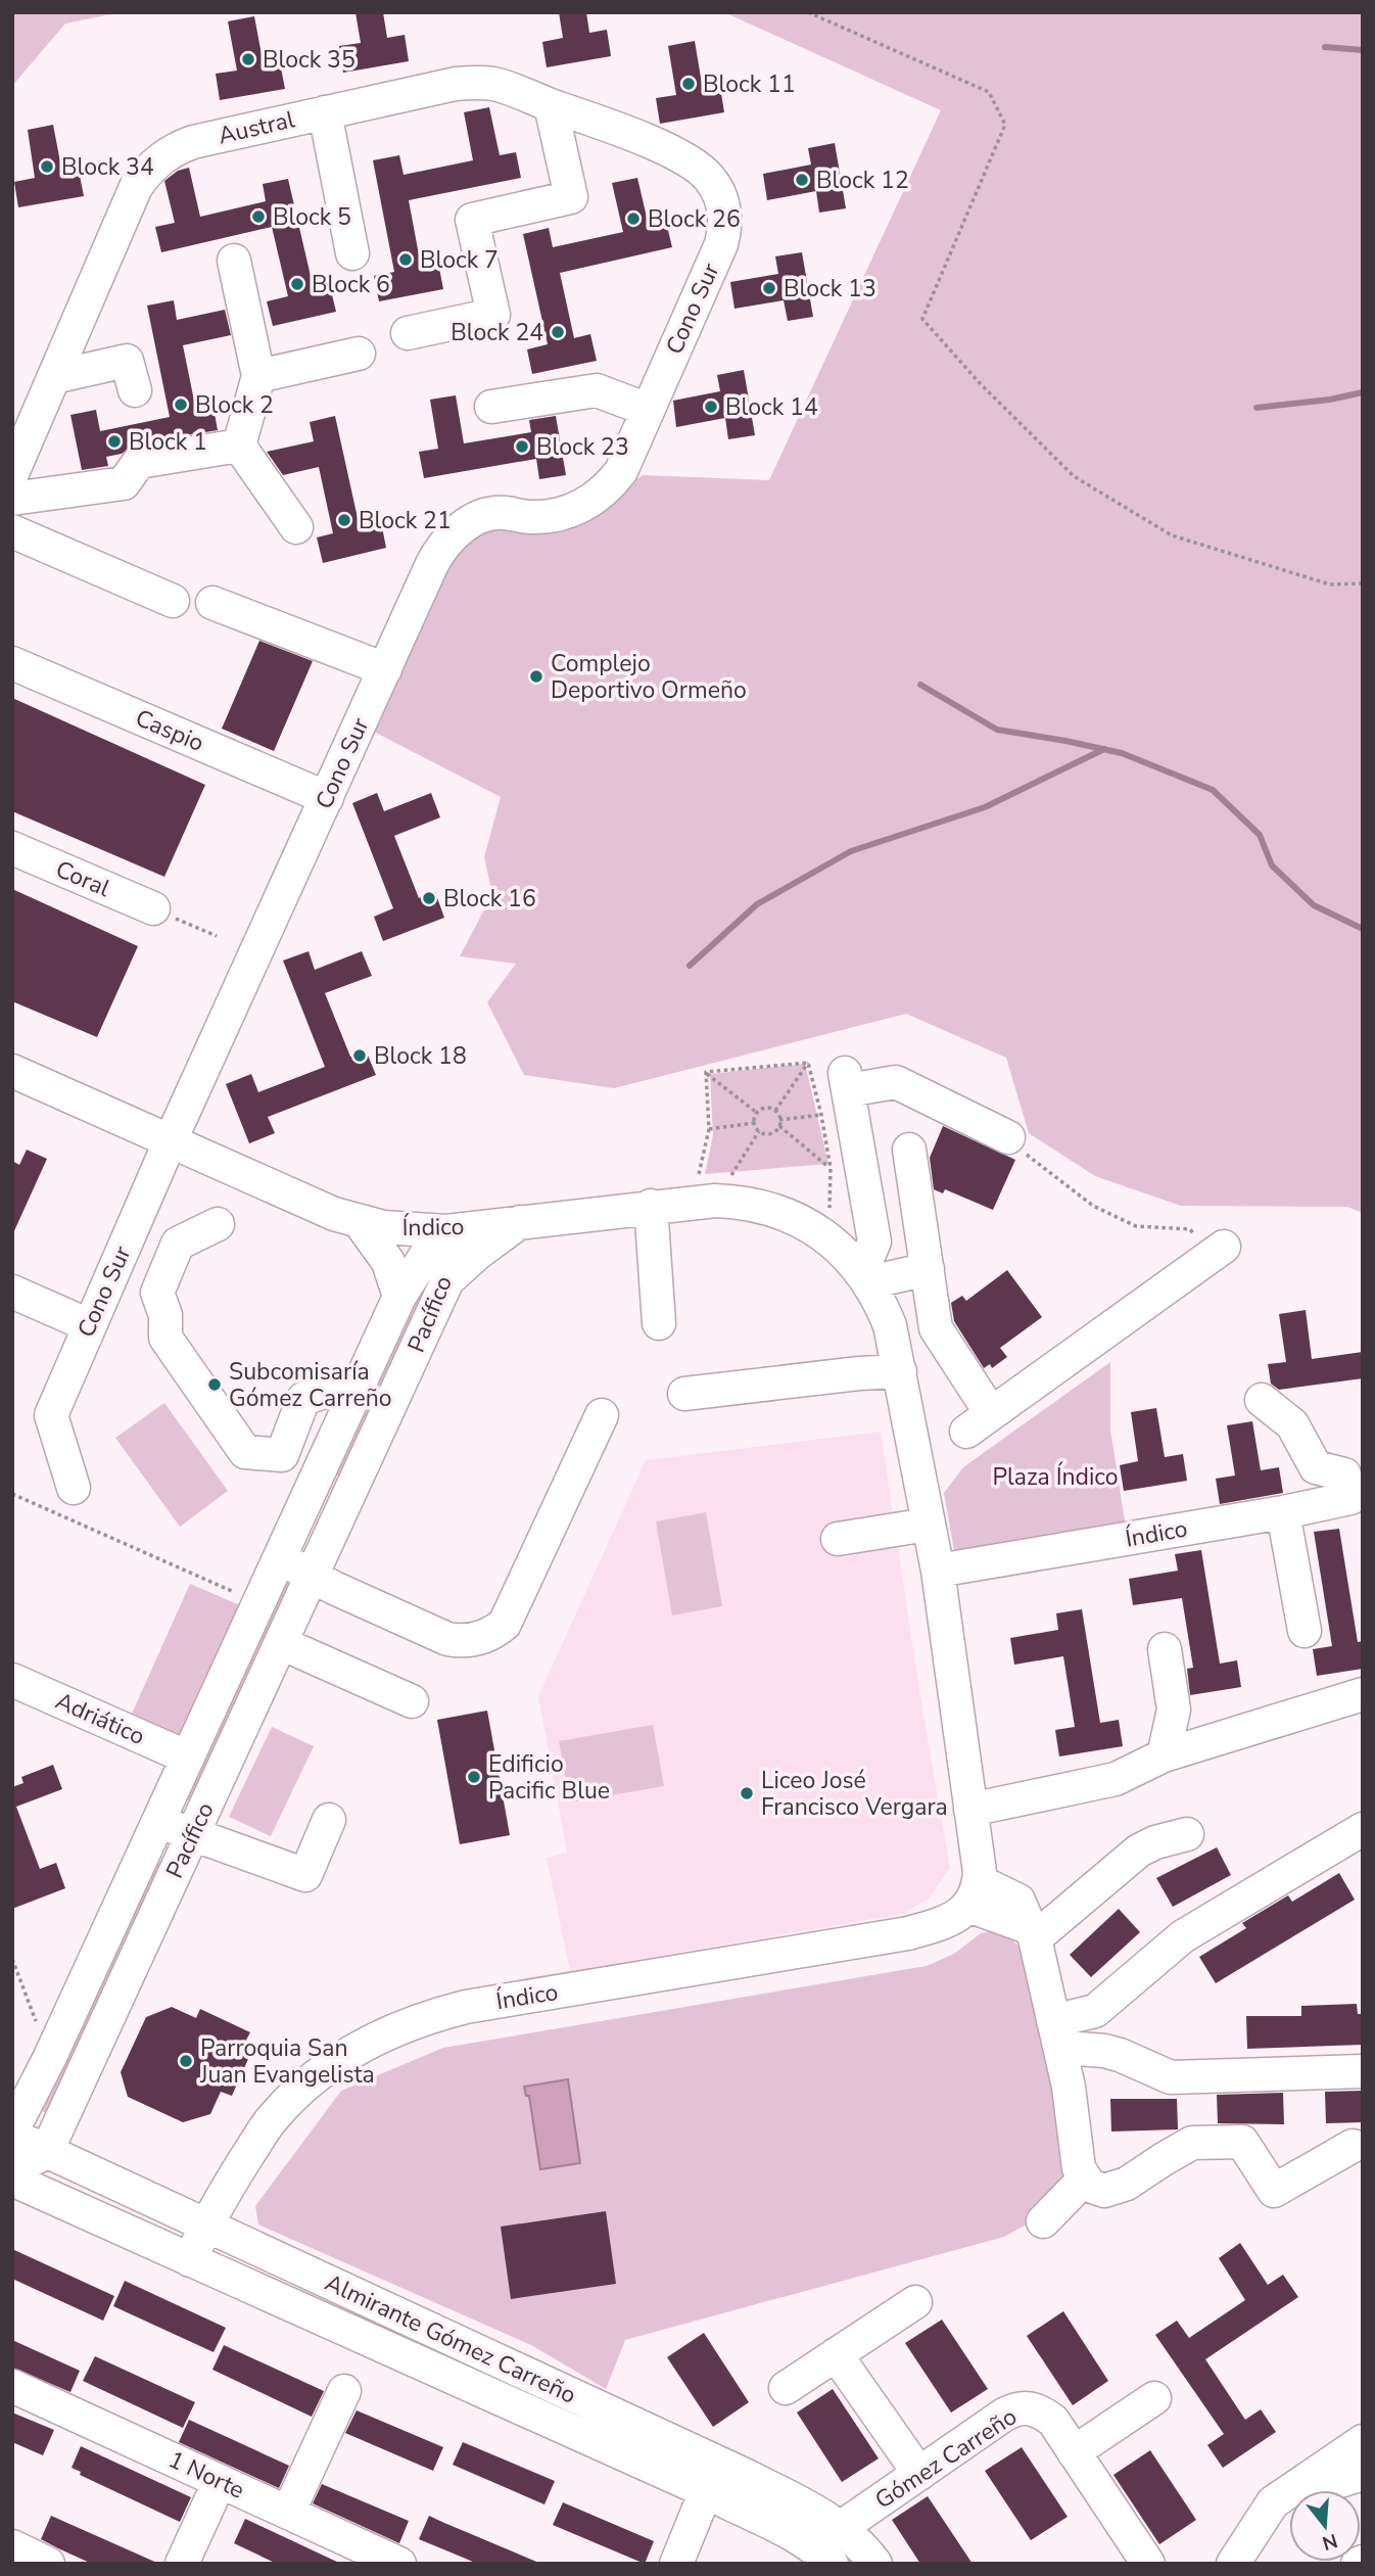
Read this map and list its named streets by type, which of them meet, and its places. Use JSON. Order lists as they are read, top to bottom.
{
  "streets": {
    "street": [
      "Austral",
      "Cono Sur",
      "Caspio",
      "Coral",
      "Índico",
      "Pacífico",
      "Adriático",
      "Almirante Gómez Carreño",
      "Gómez Carreño",
      "1 Norte"
    ]
  },
  "crossings": [
    ["Austral", "Cono Sur"],
    ["Cono Sur", "Caspio"],
    ["Cono Sur", "Índico"],
    ["Índico", "Pacífico"],
    ["Índico", "Almirante Gómez Carreño"],
    ["Pacífico", "Adriático"],
    ["Pacífico", "Almirante Gómez Carreño"],
    ["Almirante Gómez Carreño", "Gómez Carreño"]
  ],
  "parks": ["Plaza Índico"],
  "places": [
    "Block 35",
    "Block 11",
    "Block 34",
    "Block 12",
    "Block 5",
    "Block 26",
    "Block 7",
    "Block 6",
    "Block 13",
    "Block 24",
    "Block 2",
    "Block 14",
    "Block 1",
    "Block 23",
    "Block 21",
    "Complejo Deportivo Ormeño",
    "Block 16",
    "Block 18",
    "Subcomisaría Gómez Carreño",
    "Edificio Pacific Blue",
    "Liceo José Francisco Vergara",
    "Parroquia San Juan Evangelista"
  ],
  "north": "bottom"
}
